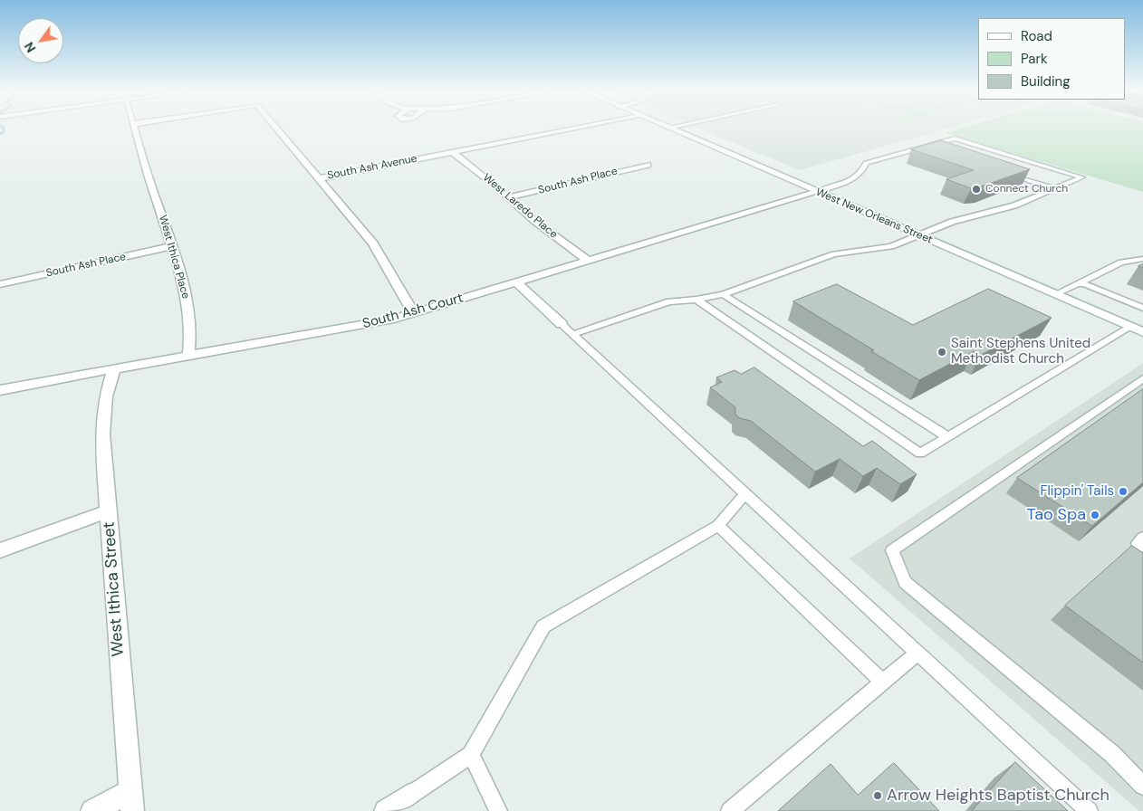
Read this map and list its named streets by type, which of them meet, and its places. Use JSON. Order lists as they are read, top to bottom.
{
  "streets": {
    "street": [
      "South Ash Avenue",
      "South Ash Place",
      "West Laredo Place",
      "West New Orleans Street",
      "West Ithica Place",
      "South Ash Court",
      "West Ithica Street"
    ]
  },
  "crossings": [
    ["South Ash Avenue", "West Laredo Place"],
    ["South Ash Place", "West Laredo Place"],
    ["South Ash Place", "West Ithica Place"],
    ["West Laredo Place", "South Ash Court"],
    ["West New Orleans Street", "South Ash Court"],
    ["West Ithica Place", "South Ash Court"],
    ["South Ash Court", "West Ithica Street"]
  ],
  "places": [
    "Connect Church",
    "Saint Stephens United Methodist Church",
    "Flippin' Tails",
    "Tao Spa",
    "Arrow Heights Baptist Church"
  ],
  "legend": ["Road", "Park", "Building"],
  "north": "bottom left"
}
